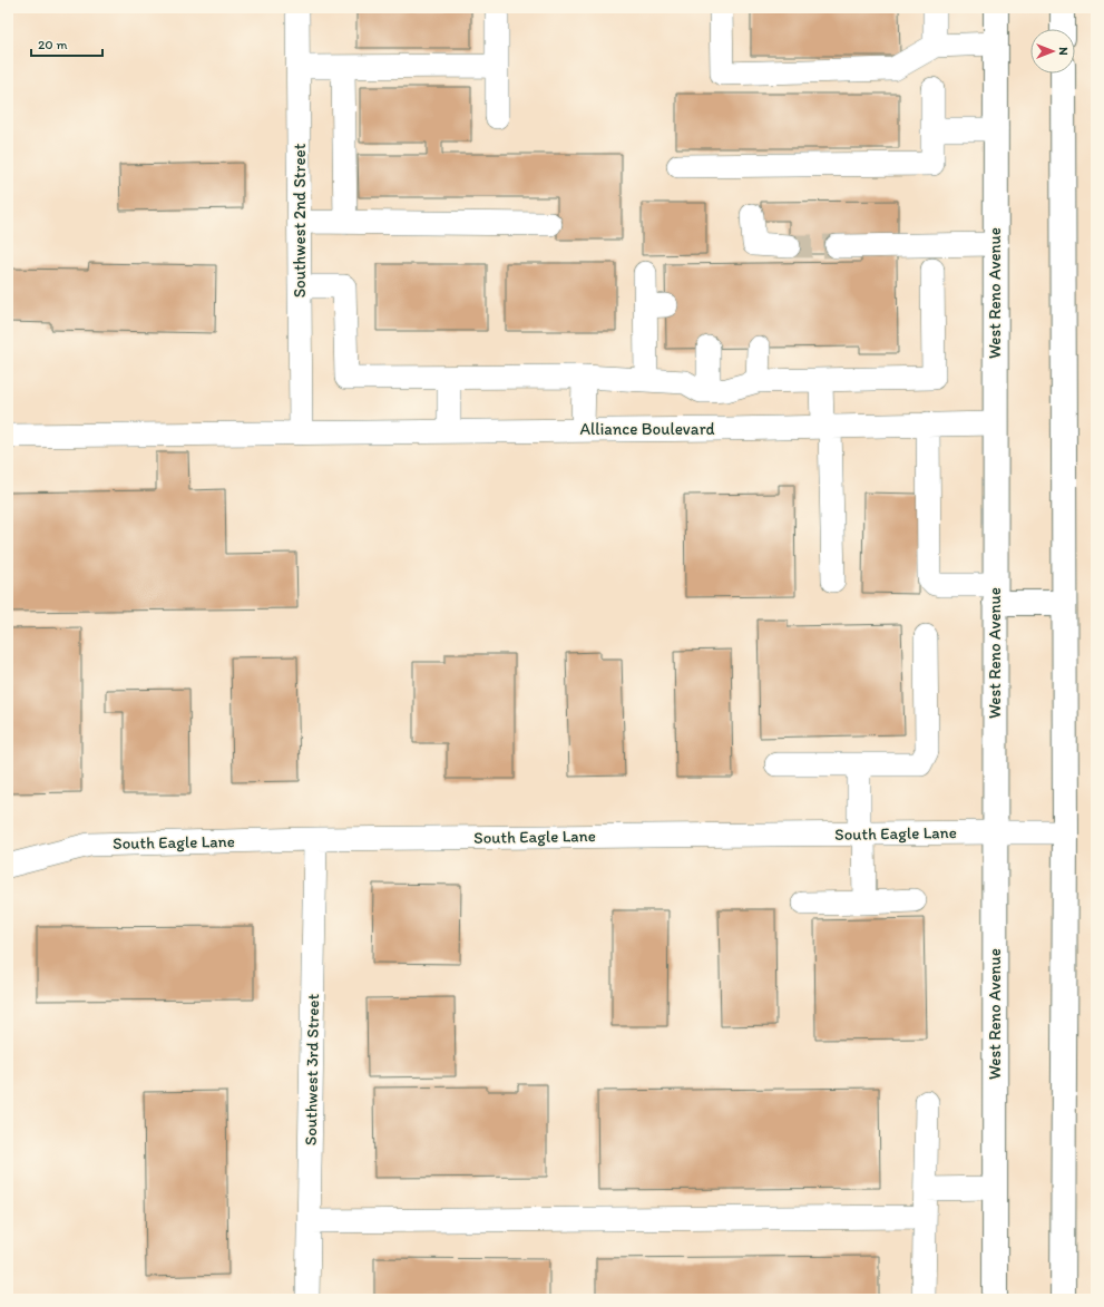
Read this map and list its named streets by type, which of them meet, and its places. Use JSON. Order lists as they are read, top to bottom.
{
  "streets": {
    "main road": ["West Reno Avenue"],
    "street": [
      "Southwest 2nd Street",
      "Alliance Boulevard",
      "South Eagle Lane",
      "Southwest 3rd Street"
    ]
  },
  "crossings": [
    ["Southwest 2nd Street", "Alliance Boulevard"],
    ["West Reno Avenue", "Alliance Boulevard"],
    ["West Reno Avenue", "South Eagle Lane"],
    ["South Eagle Lane", "Southwest 3rd Street"]
  ],
  "scale_bar": "20 m",
  "north": "right"
}
